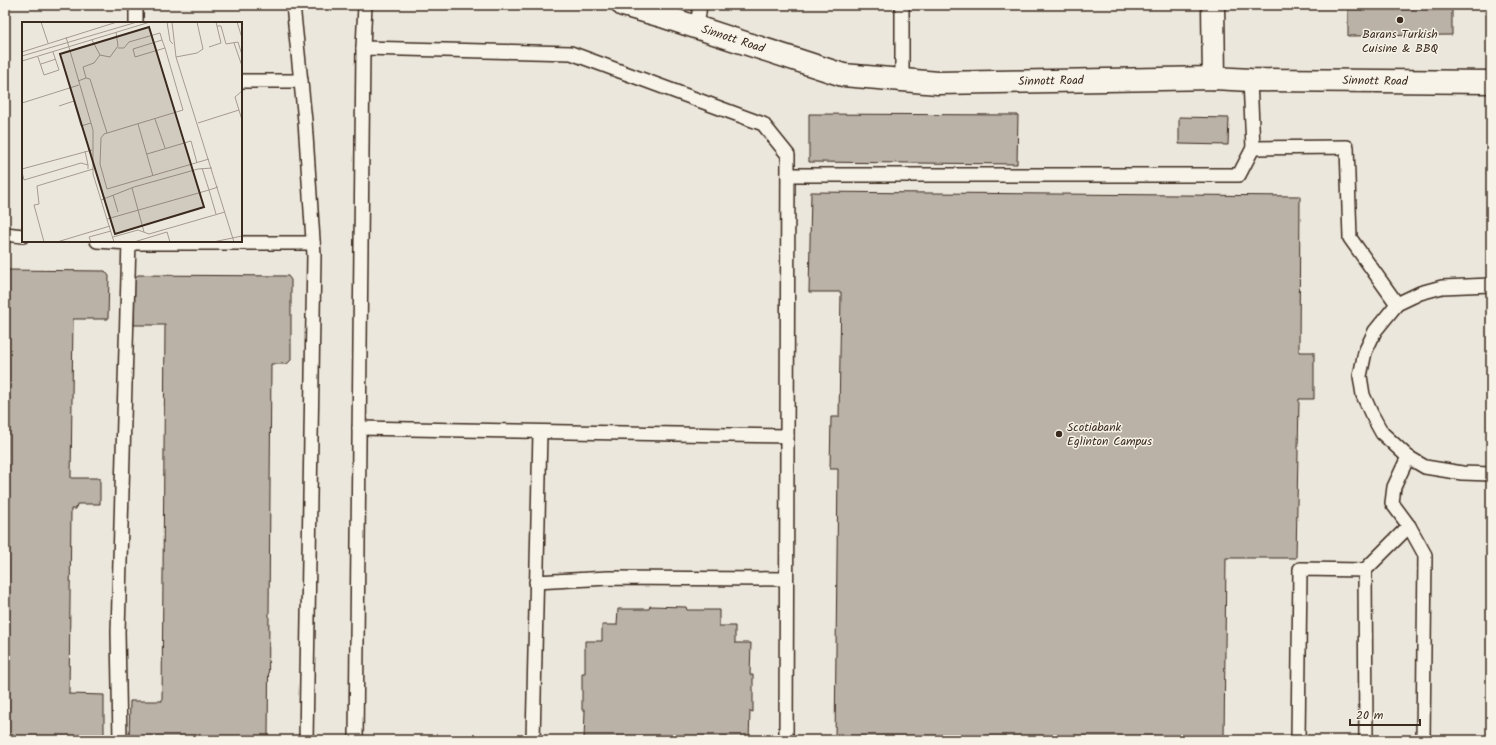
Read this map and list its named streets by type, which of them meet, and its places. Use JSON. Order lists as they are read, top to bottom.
{
  "streets": {
    "street": ["Sinnott Road"]
  },
  "places": ["Barans Turkish Cuisine & BBQ", "Scotiabank Eglinton Campus"],
  "scale_bar": "20 m"
}
